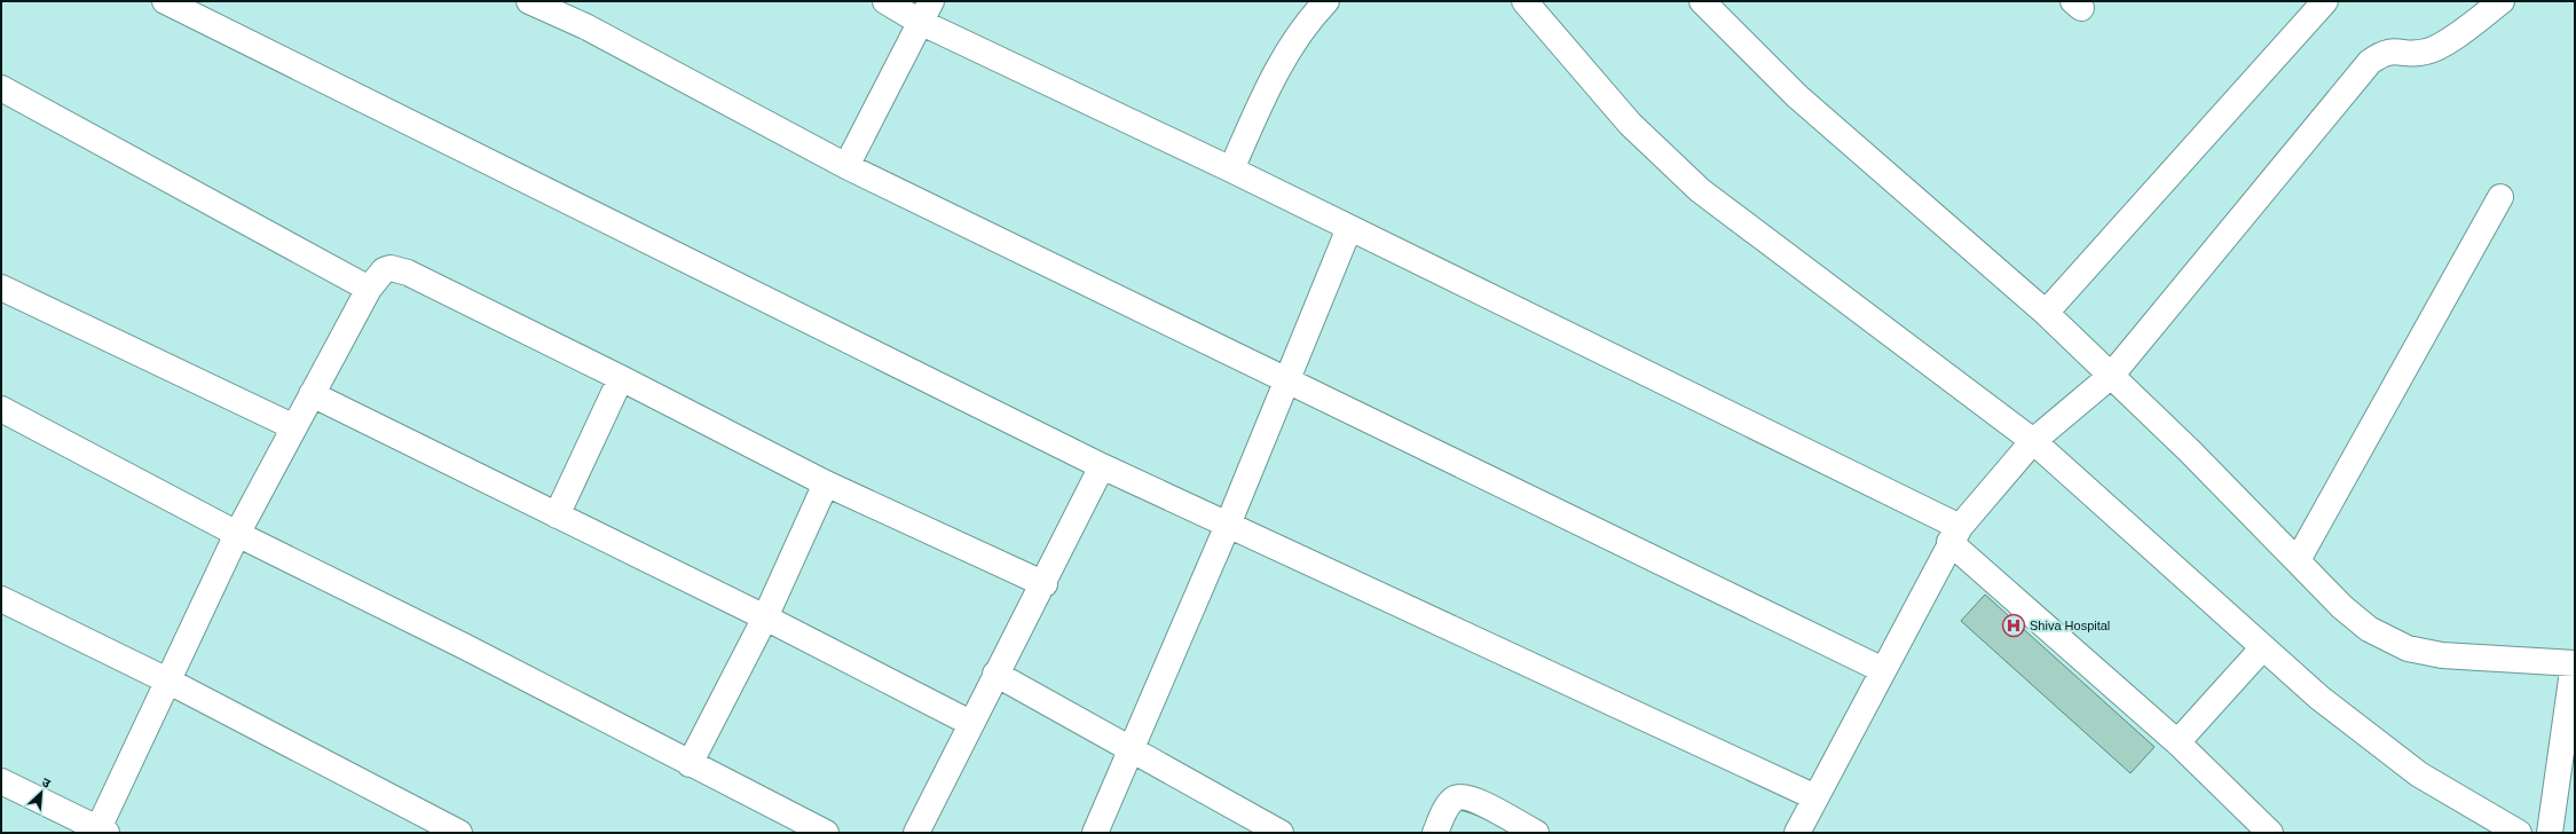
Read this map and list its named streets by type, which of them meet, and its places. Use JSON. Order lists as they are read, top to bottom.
{
  "places": {
    "hospital": ["Shiva Hospital"]
  },
  "north": "top right"
}
